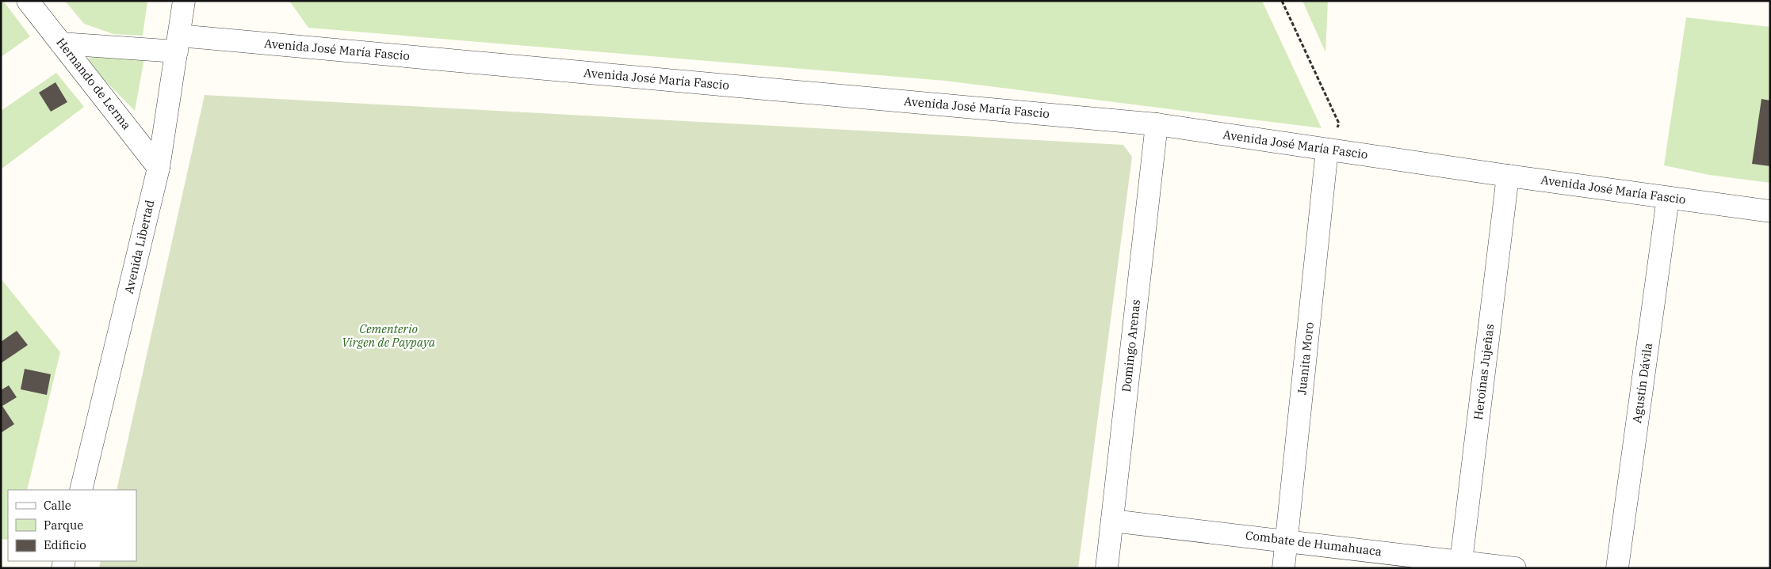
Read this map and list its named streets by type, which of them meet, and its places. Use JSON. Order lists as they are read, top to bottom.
{
  "streets": {
    "street": [
      "Avenida José María Fascio",
      "Hernando de Lerma",
      "Avenida Libertad",
      "Domingo Arenas",
      "Juanita Moro",
      "Heroinas Jujeñas",
      "Agustín Dávila",
      "Combate de Humahuaca"
    ]
  },
  "crossings": [
    ["Avenida José María Fascio", "Hernando de Lerma"],
    ["Avenida José María Fascio", "Avenida Libertad"],
    ["Avenida José María Fascio", "Domingo Arenas"],
    ["Avenida José María Fascio", "Juanita Moro"],
    ["Avenida José María Fascio", "Heroinas Jujeñas"],
    ["Avenida José María Fascio", "Agustín Dávila"],
    ["Hernando de Lerma", "Avenida Libertad"],
    ["Domingo Arenas", "Combate de Humahuaca"],
    ["Juanita Moro", "Combate de Humahuaca"],
    ["Heroinas Jujeñas", "Combate de Humahuaca"]
  ],
  "parks": ["Cementerio Virgen de Paypaya"],
  "legend": ["Calle", "Parque", "Edificio"]
}
